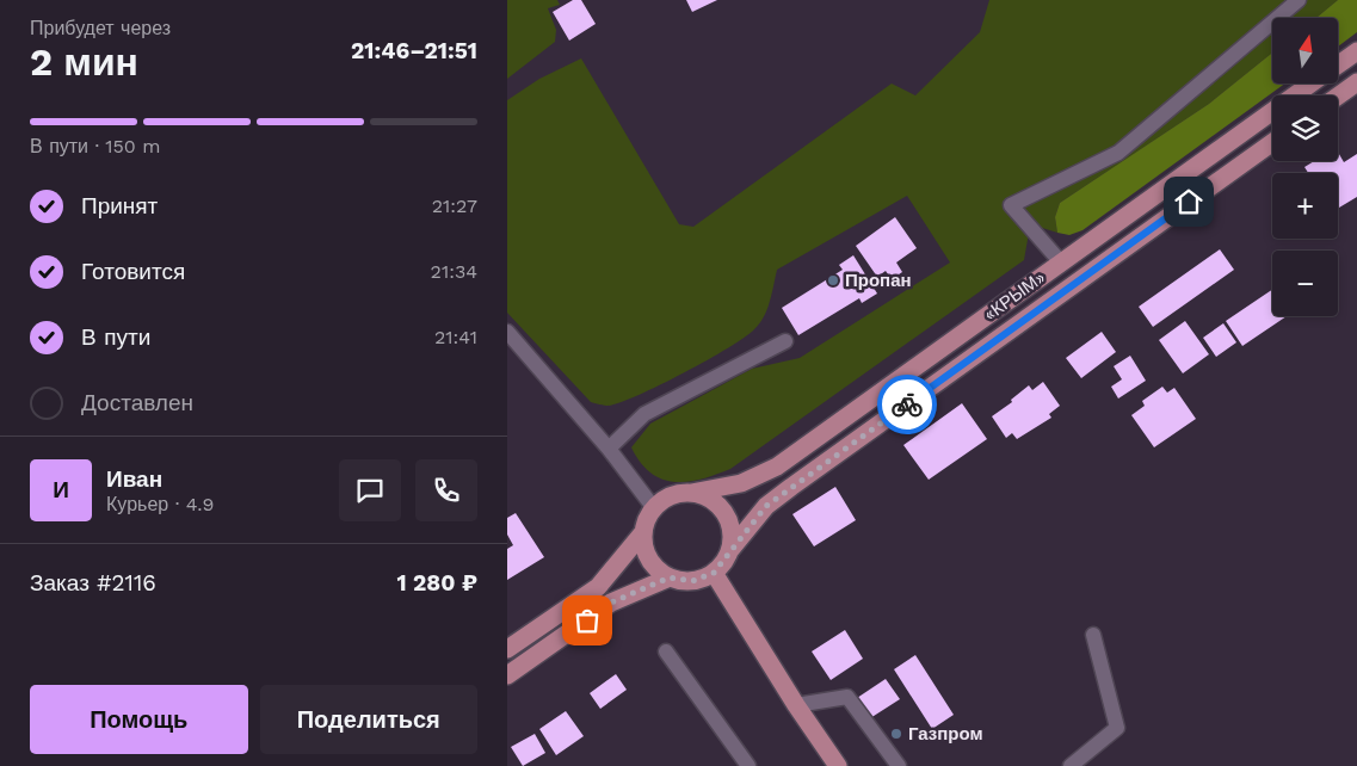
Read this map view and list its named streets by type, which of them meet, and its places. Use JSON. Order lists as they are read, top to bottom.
{
  "streets": {
    "main road": ["«КРЫМ»"]
  },
  "places": ["Пропан", "Газпром"],
  "north": "top",
  "page": {
    "heading": ["2 мин", "Прибудет через", "21:46–21:51"],
    "panel": [
      "Иван",
      "Курьер · 4.9",
      "Заказ #2116",
      "1 280 ₽"
    ],
    "map_buttons": ["+", "−"],
    "bar": "В пути · 150 m",
    "list": [
      ["Принят", "21:27"],
      ["Готовится", "21:34"],
      ["В пути", "21:41"],
      "Доставлен"
    ],
    "round": "И",
    "buttons": ["Помощь", "Поделиться"]
  }
}
